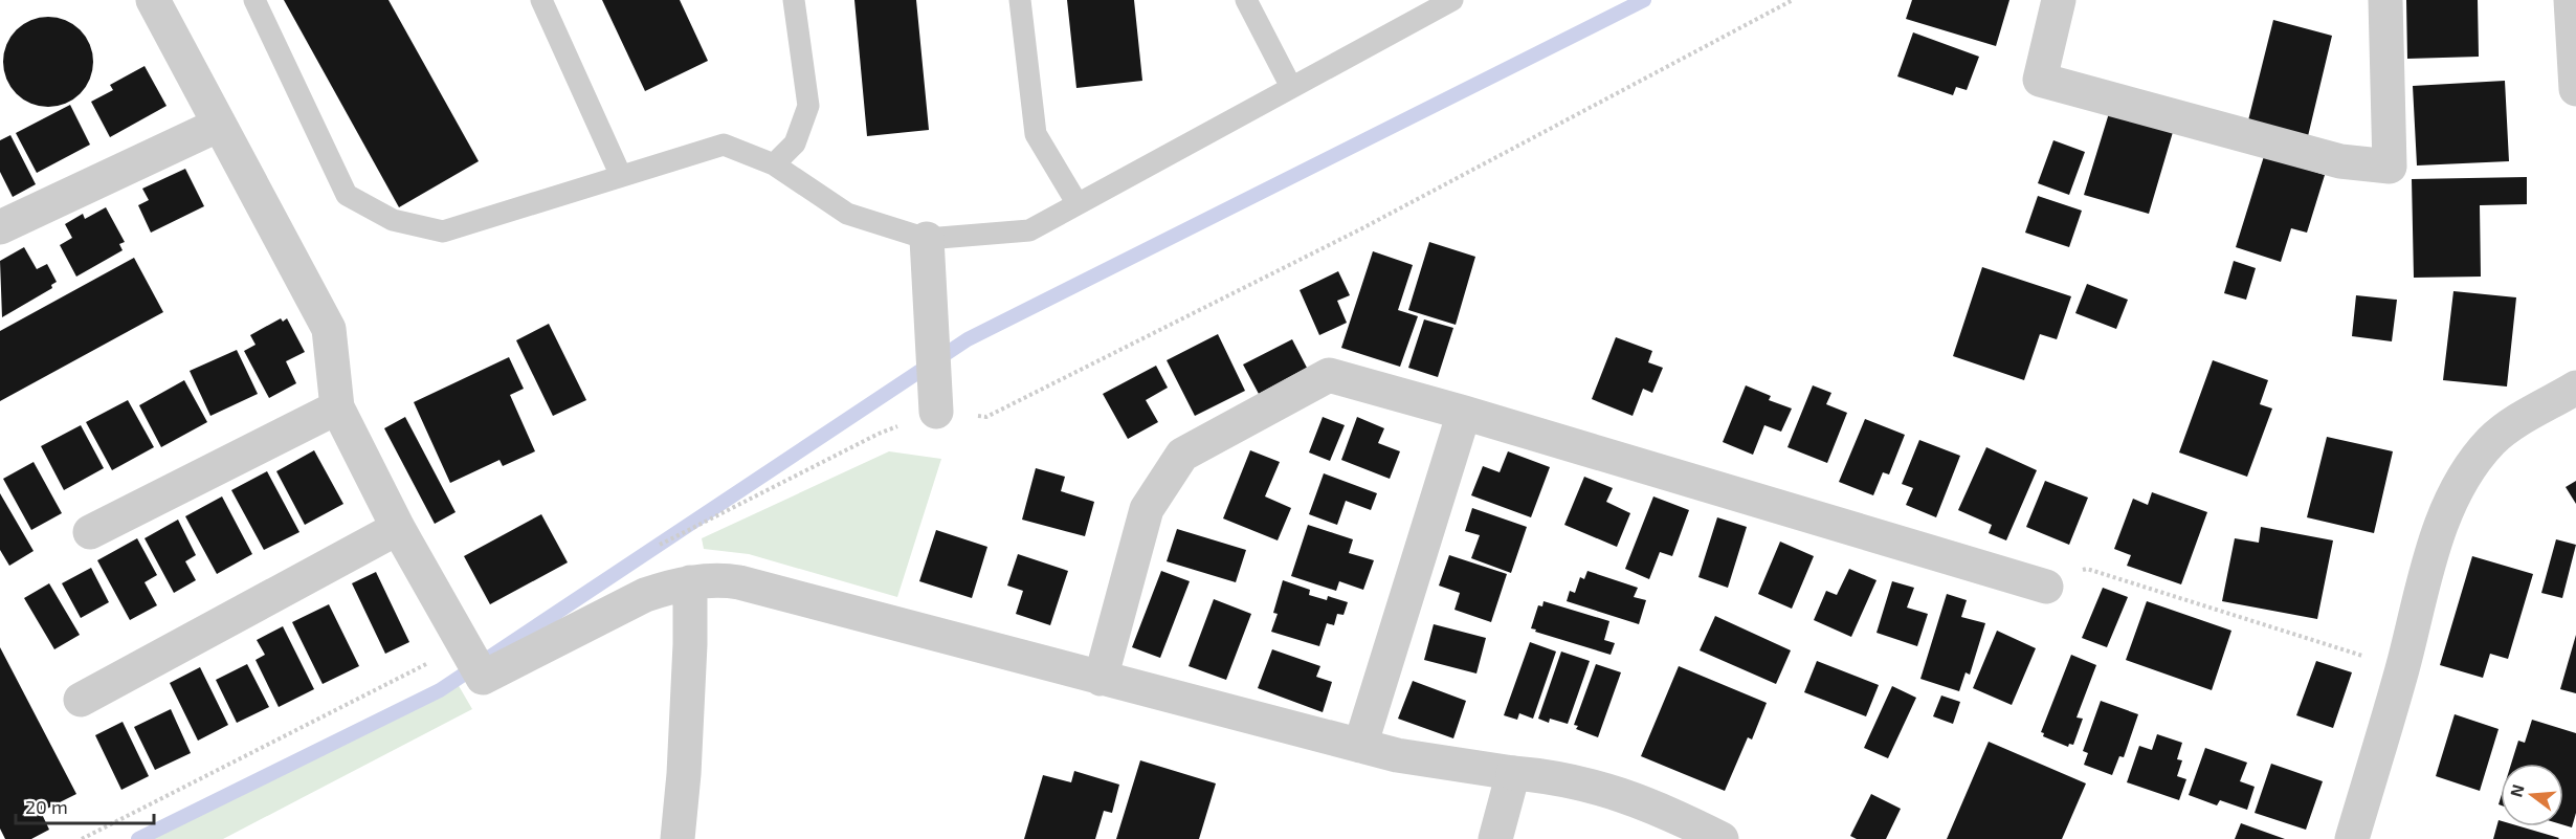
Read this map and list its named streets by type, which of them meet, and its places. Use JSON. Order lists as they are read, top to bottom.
{
  "scale_bar": "20 m",
  "north": "left"
}
